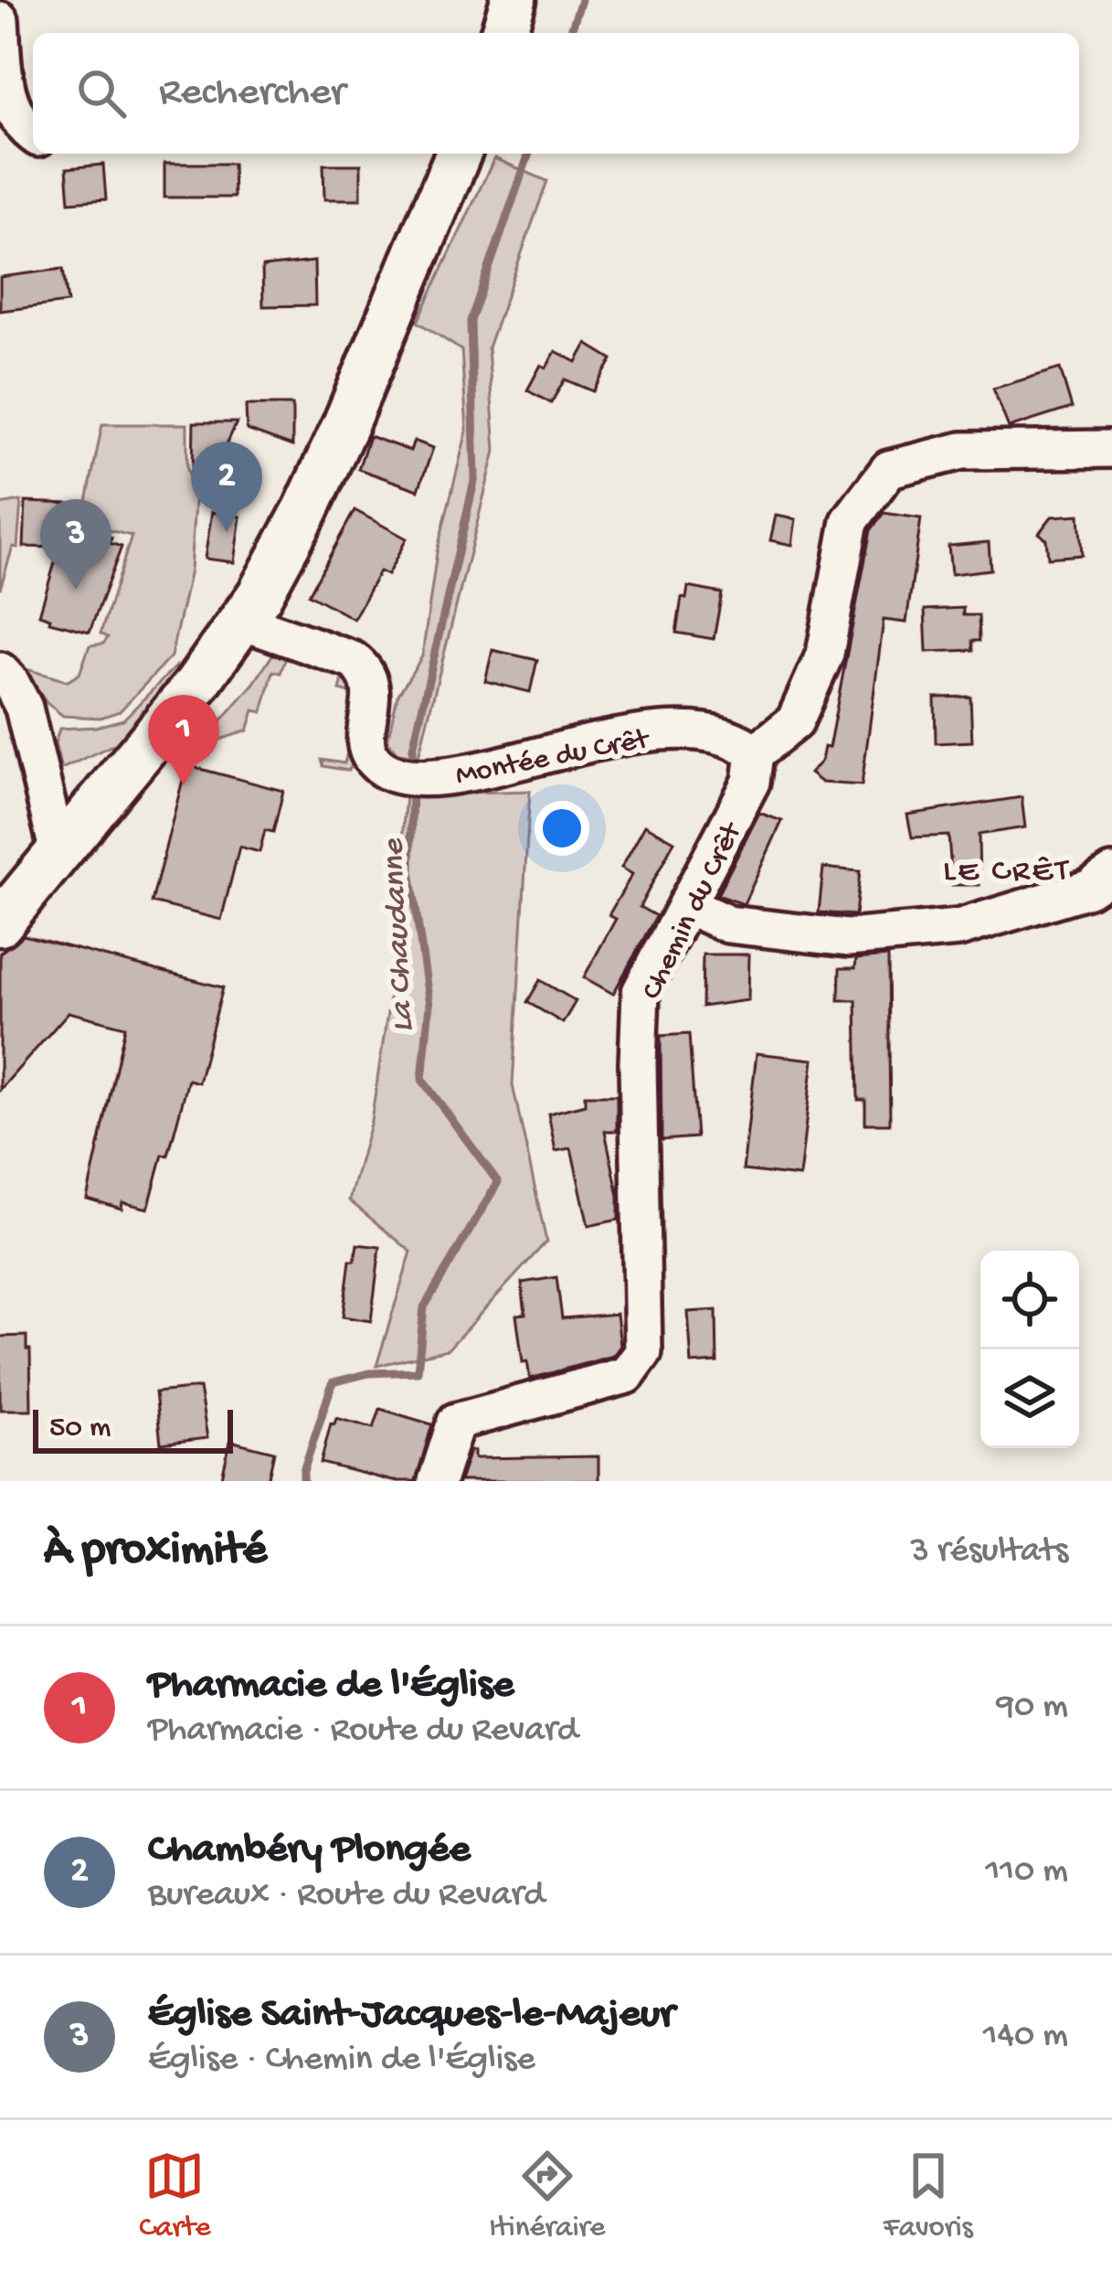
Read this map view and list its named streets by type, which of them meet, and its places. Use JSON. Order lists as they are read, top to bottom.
{
  "streets": {
    "street": ["Montée du Crêt", "Chemin du Crêt"]
  },
  "crossings": [
    ["Montée du Crêt", "Chemin du Crêt"]
  ],
  "districts": ["LE CRÊT"],
  "water": ["La Chaudanne"],
  "scale_bar": "50 m",
  "page": {
    "search": "Rechercher",
    "pins": ["2", "3", "1"],
    "scale": "50 m",
    "heading": ["À proximité", "3 résultats"],
    "list": [
      {
        "mark": "1",
        "name": "Pharmacie de l'Église",
        "note": "Pharmacie · Route du Revard",
        "value": "90 m"
      },
      {
        "mark": "2",
        "name": "Chambéry Plongée",
        "note": "Bureaux · Route du Revard",
        "value": "110 m"
      },
      {
        "mark": "3",
        "name": "Église Saint-Jacques-le-Majeur",
        "note": "Église · Chemin de l'Église",
        "value": "140 m"
      }
    ],
    "nav": ["Carte", "Itinéraire", "Favoris"]
  }
}
